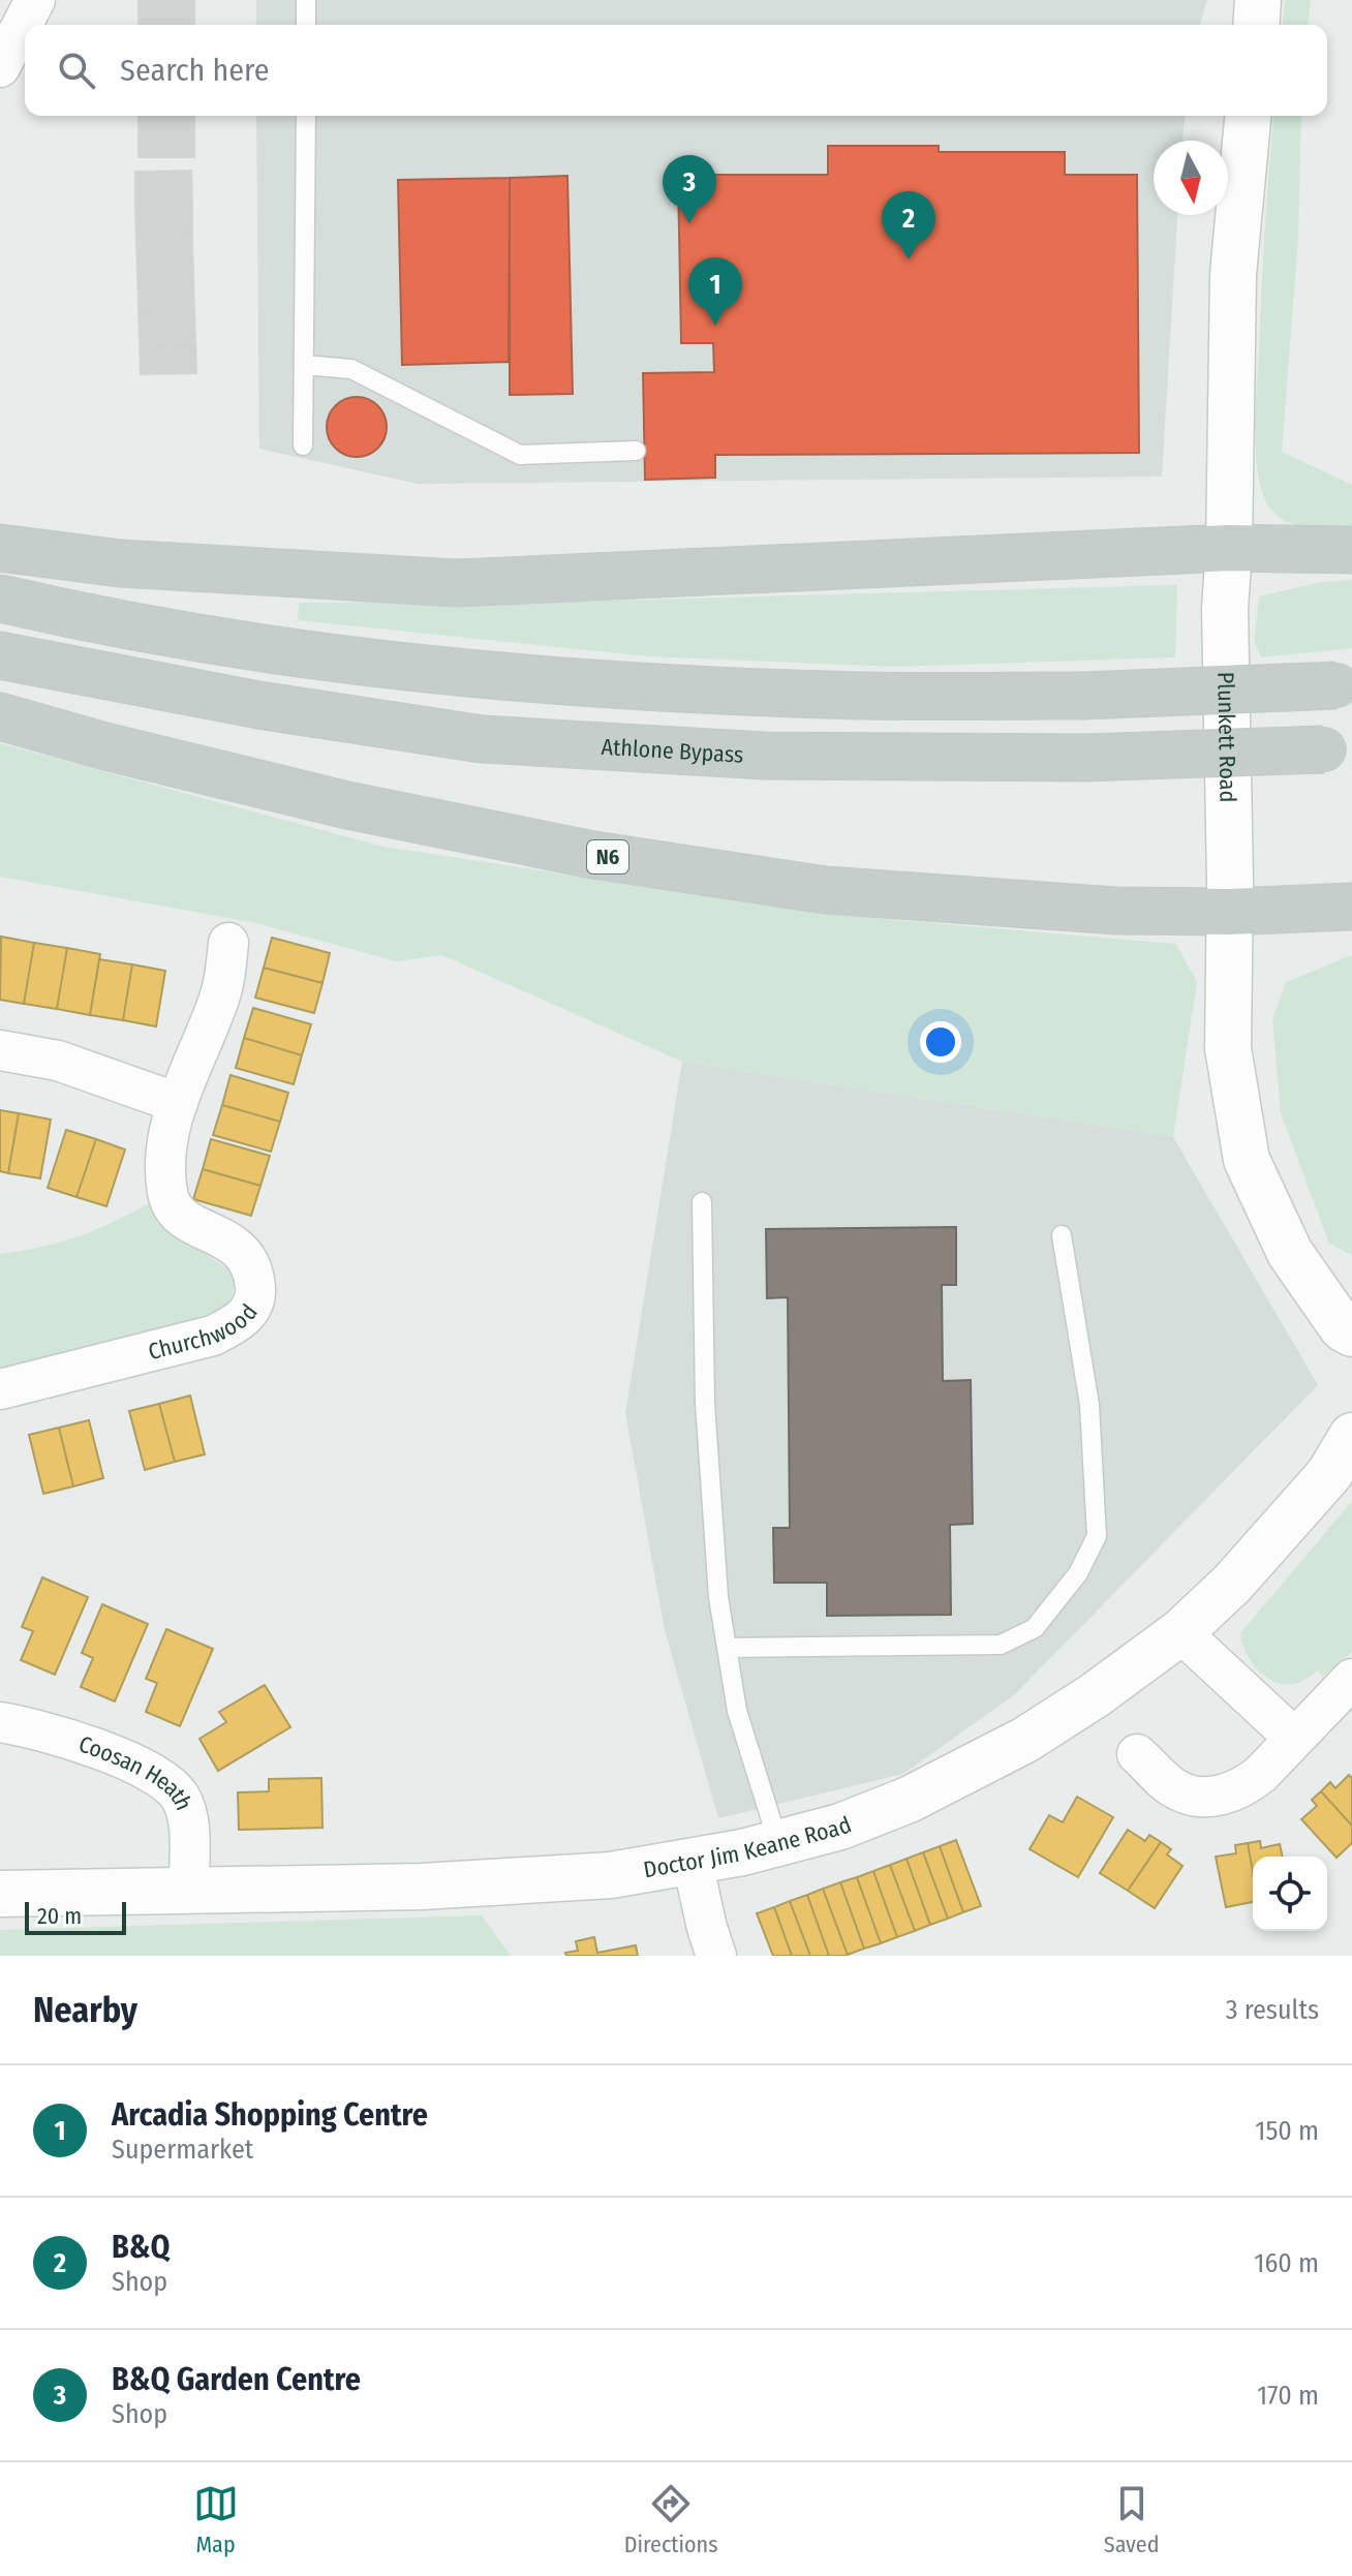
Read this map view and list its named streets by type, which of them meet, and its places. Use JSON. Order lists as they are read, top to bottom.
{
  "streets": {
    "highway": ["Athlone Bypass", "N6"],
    "street": [
      "Plunkett Road",
      "Churchwood",
      "Coosan Heath",
      "Doctor Jim Keane Road"
    ]
  },
  "crossings": [
    ["Plunkett Road", "N6"],
    ["Coosan Heath", "Doctor Jim Keane Road"]
  ],
  "scale_bar": "20 m",
  "north": "bottom",
  "page": {
    "search": "Search here",
    "pins": ["3", "2", "1"],
    "scale": "20 m",
    "heading": ["Nearby", "3 results"],
    "list": [
      {
        "mark": "1",
        "name": "Arcadia Shopping Centre",
        "note": "Supermarket",
        "value": "150 m"
      },
      {
        "mark": "2",
        "name": "B&Q",
        "note": "Shop",
        "value": "160 m"
      },
      {
        "mark": "3",
        "name": "B&Q Garden Centre",
        "note": "Shop",
        "value": "170 m"
      }
    ],
    "nav": ["Map", "Directions", "Saved"]
  }
}
